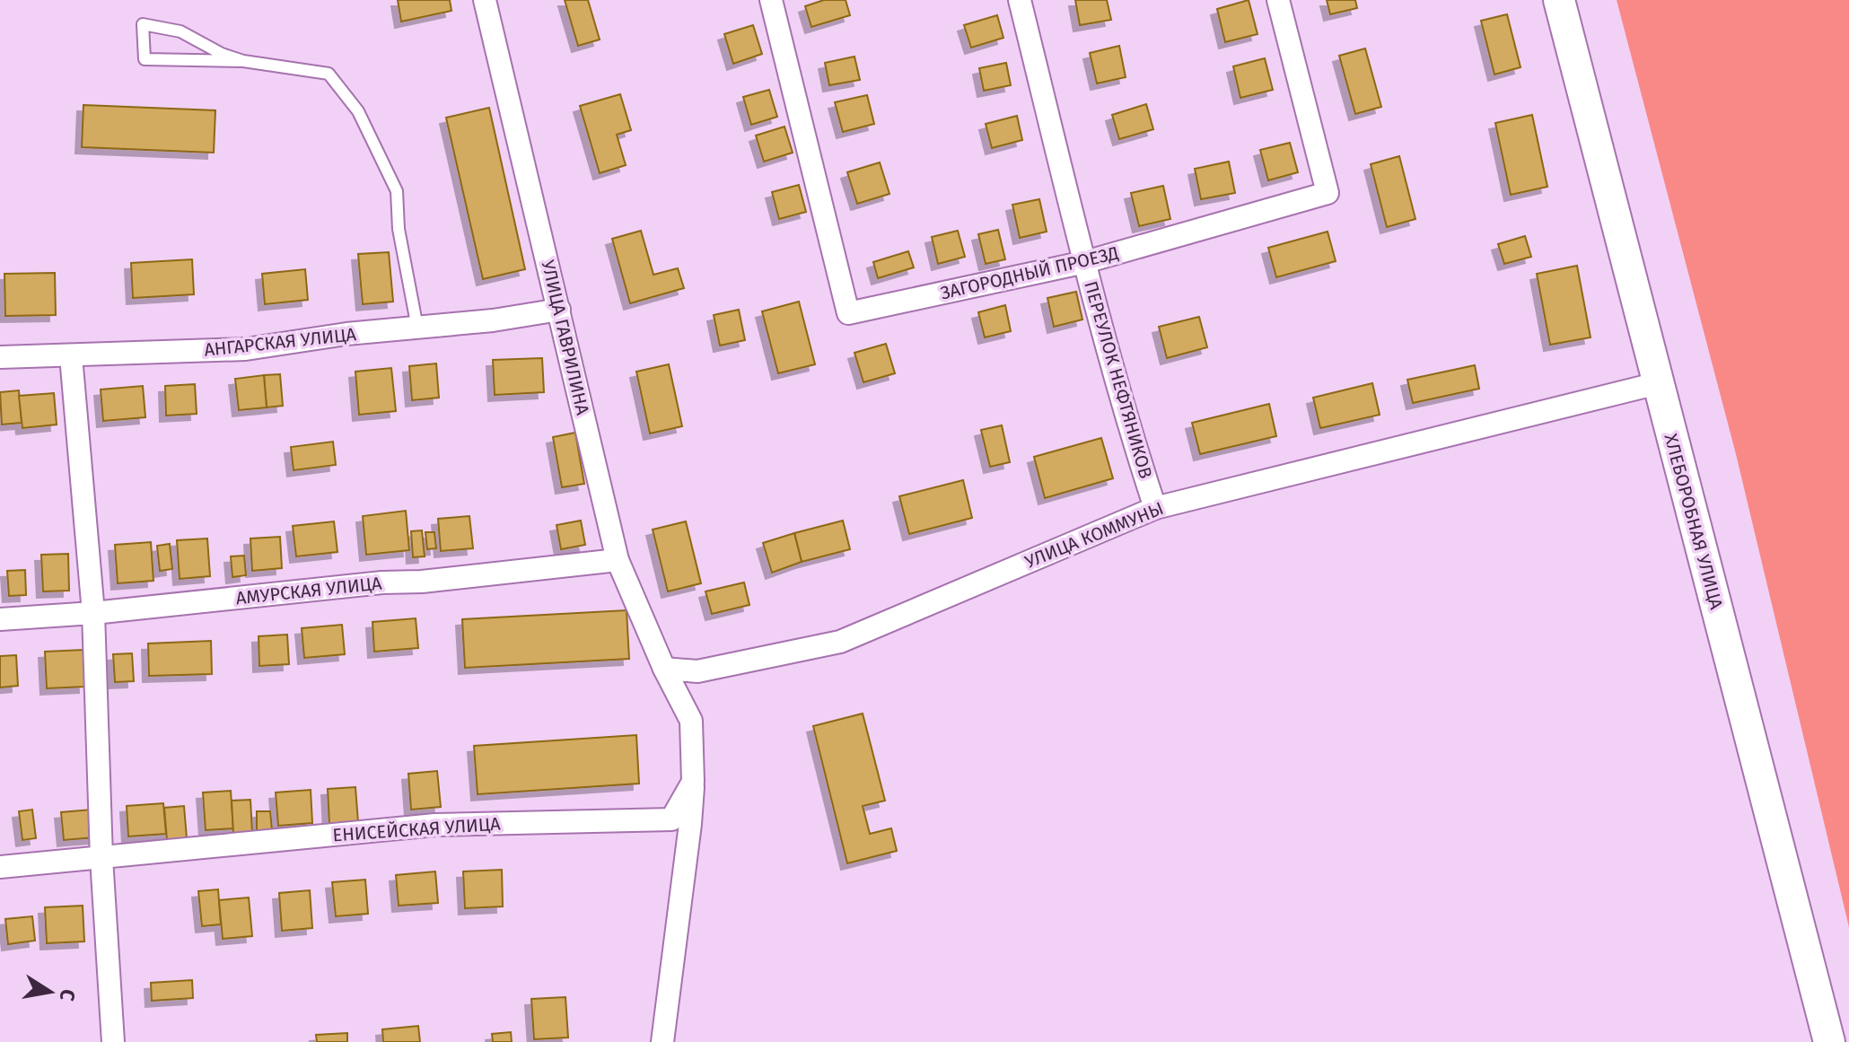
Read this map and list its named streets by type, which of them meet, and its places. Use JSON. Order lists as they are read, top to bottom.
{
  "streets": {
    "main road": ["ХЛЕБОРОБНАЯ УЛИЦА"],
    "street": [
      "ЗАГОРОДНЫЙ ПРОЕЗД",
      "УЛИЦА ГАВРИЛИНА",
      "АНГАРСКАЯ УЛИЦА",
      "ПЕРЕУЛОК НЕФТЯНИКОВ",
      "УЛИЦА КОММУНЫ",
      "АМУРСКАЯ УЛИЦА",
      "ЕНИСЕЙСКАЯ УЛИЦА"
    ]
  },
  "crossings": [
    ["ЗАГОРОДНЫЙ ПРОЕЗД", "ПЕРЕУЛОК НЕФТЯНИКОВ"],
    ["УЛИЦА ГАВРИЛИНА", "АНГАРСКАЯ УЛИЦА"],
    ["УЛИЦА ГАВРИЛИНА", "УЛИЦА КОММУНЫ"],
    ["УЛИЦА ГАВРИЛИНА", "АМУРСКАЯ УЛИЦА"],
    ["ПЕРЕУЛОК НЕФТЯНИКОВ", "УЛИЦА КОММУНЫ"],
    ["ХЛЕБОРОБНАЯ УЛИЦА", "УЛИЦА КОММУНЫ"]
  ],
  "north": "right"
}
